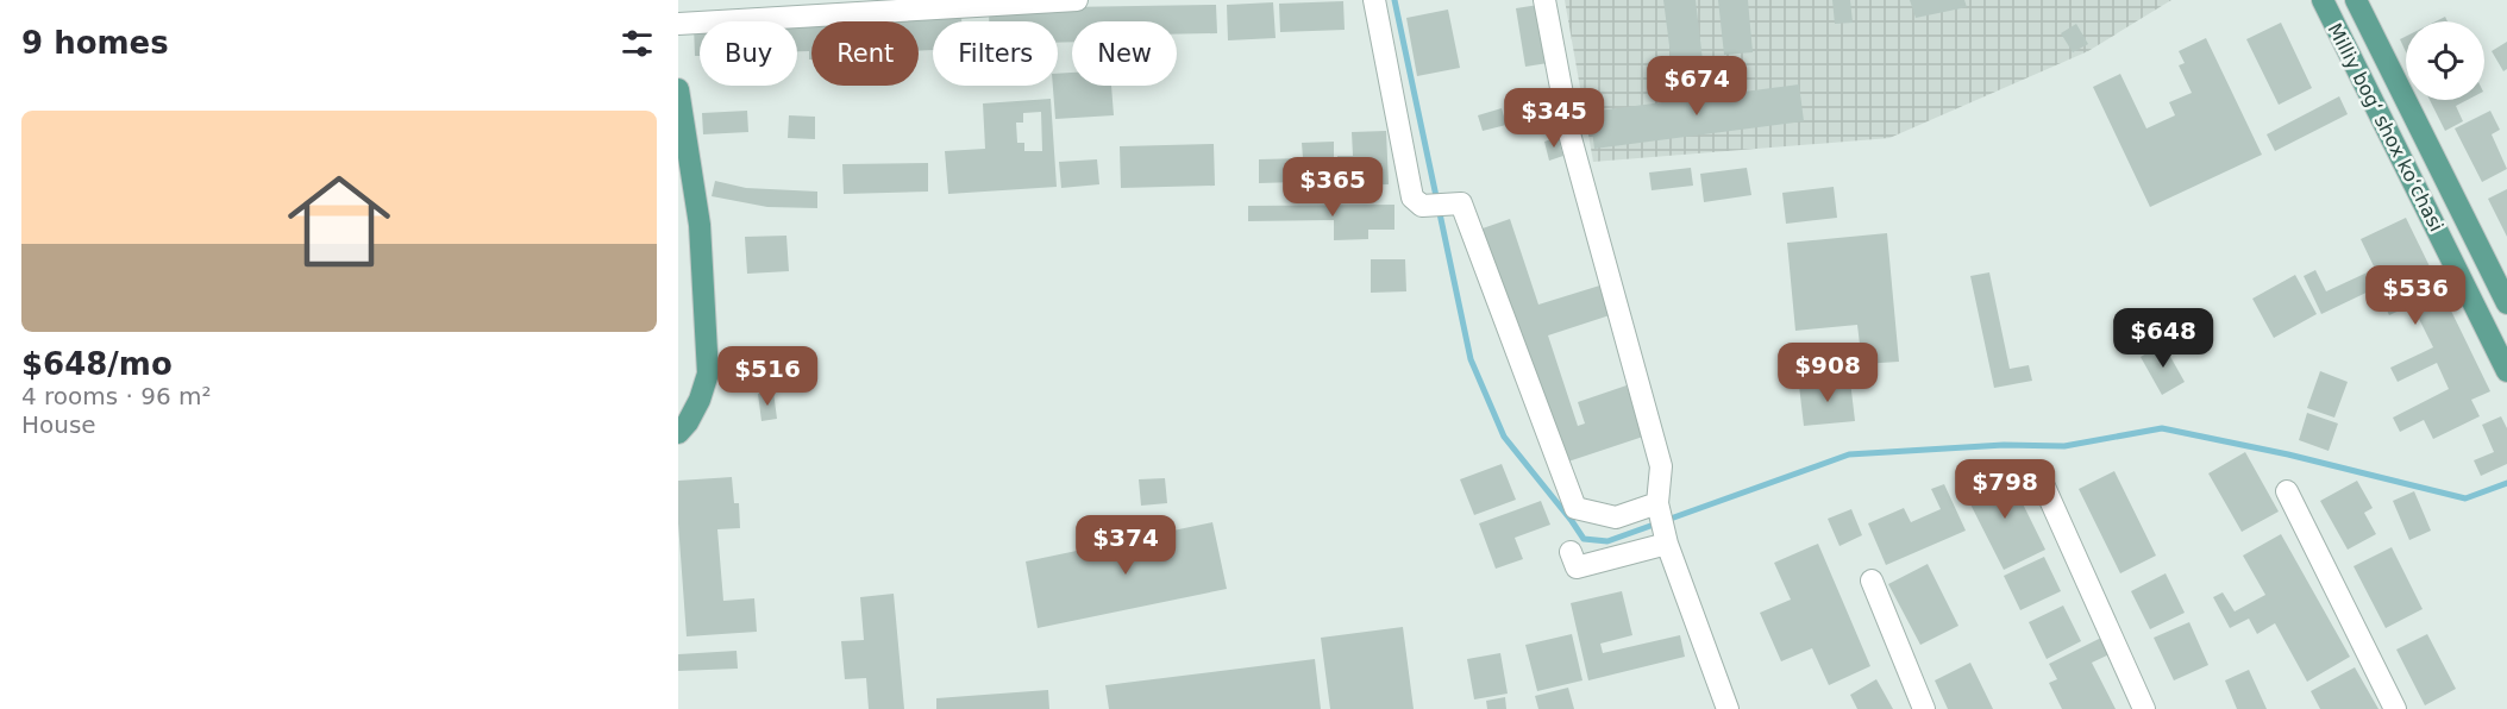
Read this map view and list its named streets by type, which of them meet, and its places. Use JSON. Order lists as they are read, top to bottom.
{
  "streets": {
    "main road": ["Milliy bog‘ shox ko‘chasi"]
  },
  "page": {
    "heading": "9 homes",
    "chip": [
      "Buy",
      "Rent",
      "Filters",
      "New"
    ],
    "price": [
      "$674",
      "$345",
      "$365",
      "$536",
      "$648",
      "$908",
      "$516",
      "$798",
      "$374"
    ],
    "list": [
      {
        "name": "$648/mo",
        "note": "4 rooms · 96 m² · House"
      }
    ]
  }
}
